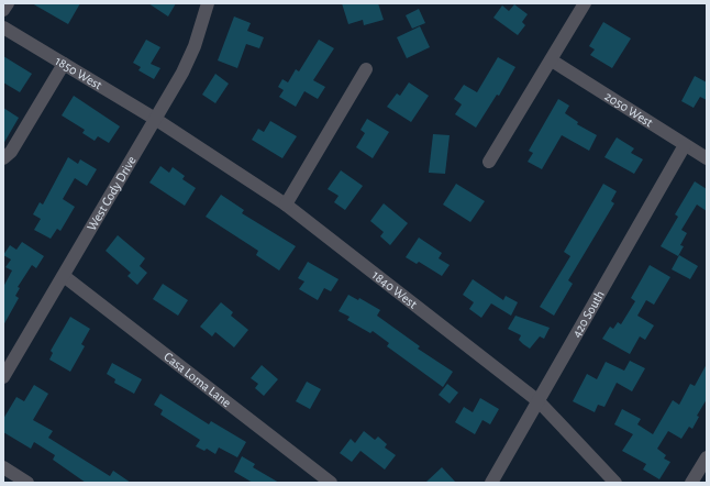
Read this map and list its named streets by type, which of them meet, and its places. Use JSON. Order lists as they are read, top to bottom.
{
  "streets": {
    "street": [
      "1850 West",
      "2050 West",
      "West Cody Drive",
      "1840 West",
      "420 South",
      "Casa Loma Lane"
    ]
  },
  "crossings": [
    ["1850 West", "West Cody Drive"],
    ["1850 West", "1840 West"],
    ["2050 West", "420 South"],
    ["West Cody Drive", "1840 West"],
    ["West Cody Drive", "Casa Loma Lane"],
    ["1840 West", "420 South"]
  ]
}
